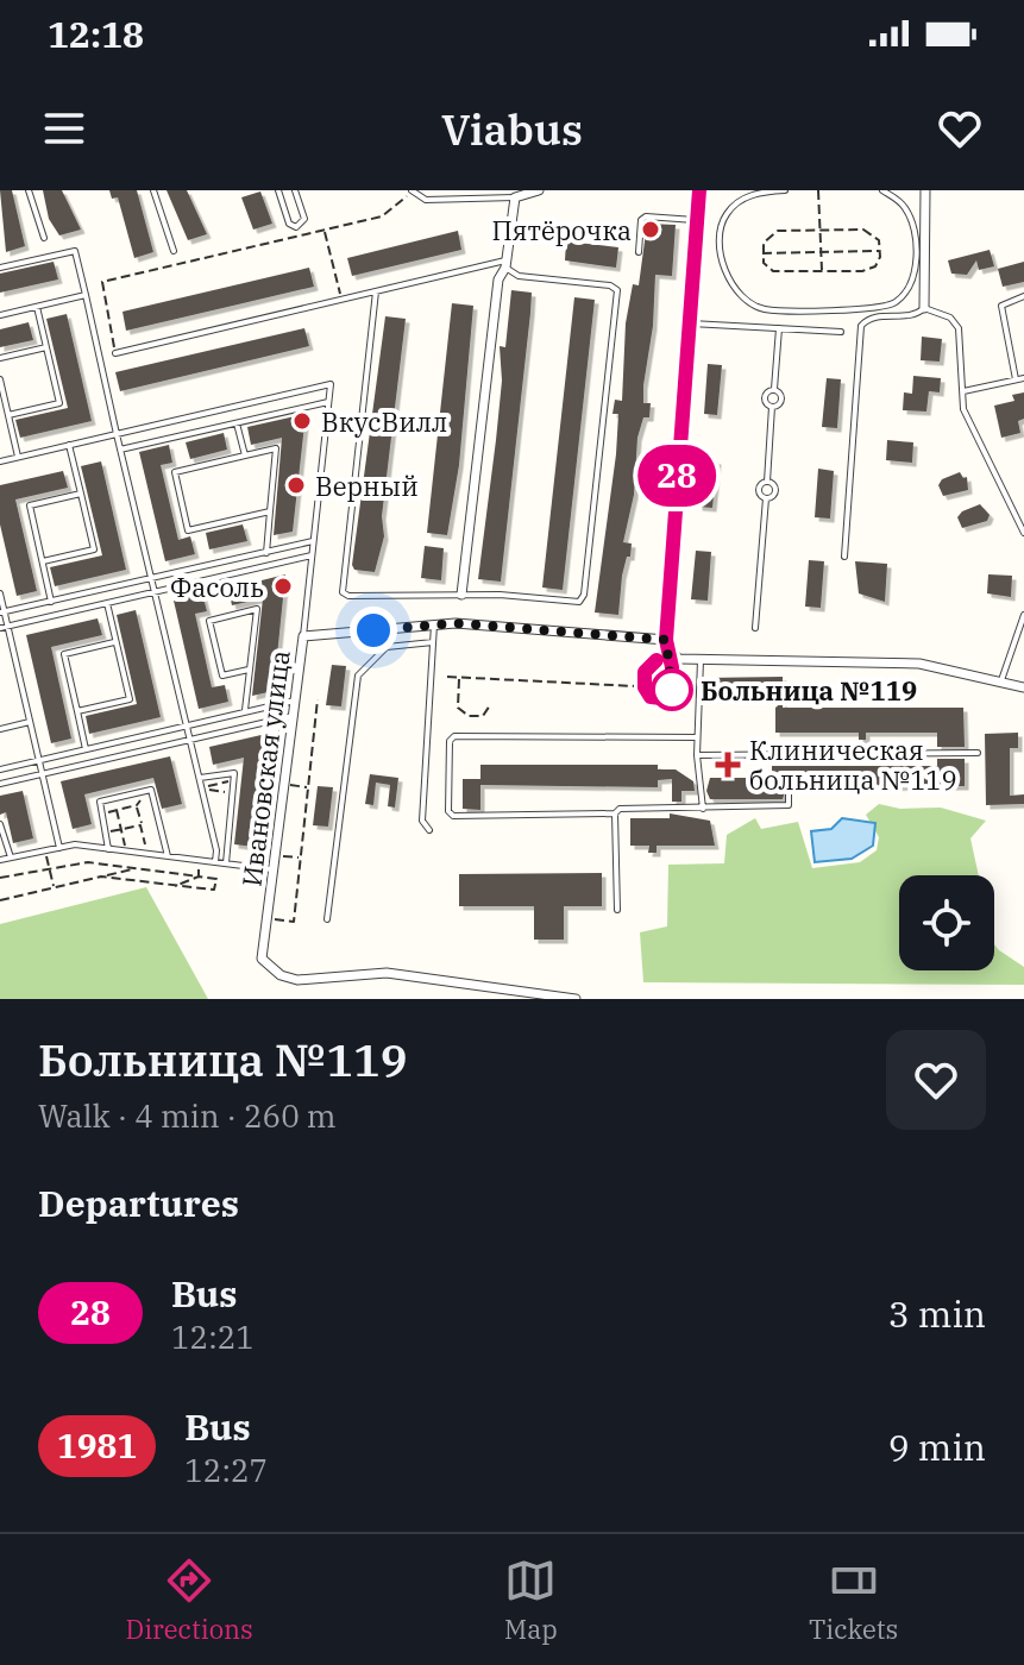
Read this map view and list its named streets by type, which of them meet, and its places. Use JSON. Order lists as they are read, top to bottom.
{
  "streets": {
    "street": ["Ивановская улица"]
  },
  "places": {
    "other": [
      "Пятёрочка",
      "ВкусВилл",
      "Верный",
      "Фасоль",
      "Больница №119"
    ],
    "health": ["Клиническая больница №119"]
  },
  "lines": ["bus line 28"],
  "page": {
    "status": "12:18",
    "header": "Viabus",
    "on_map": "28",
    "heading": [
      ["Больница №119", "Walk · 4 min · 260 m"],
      "Departures"
    ],
    "list": [
      {
        "mark": "28",
        "name": "Bus",
        "note": "12:21",
        "value": "3 min"
      },
      {
        "mark": "1981",
        "name": "Bus",
        "note": "12:27",
        "value": "9 min"
      }
    ],
    "tabs": ["Directions", "Map", "Tickets"]
  }
}
